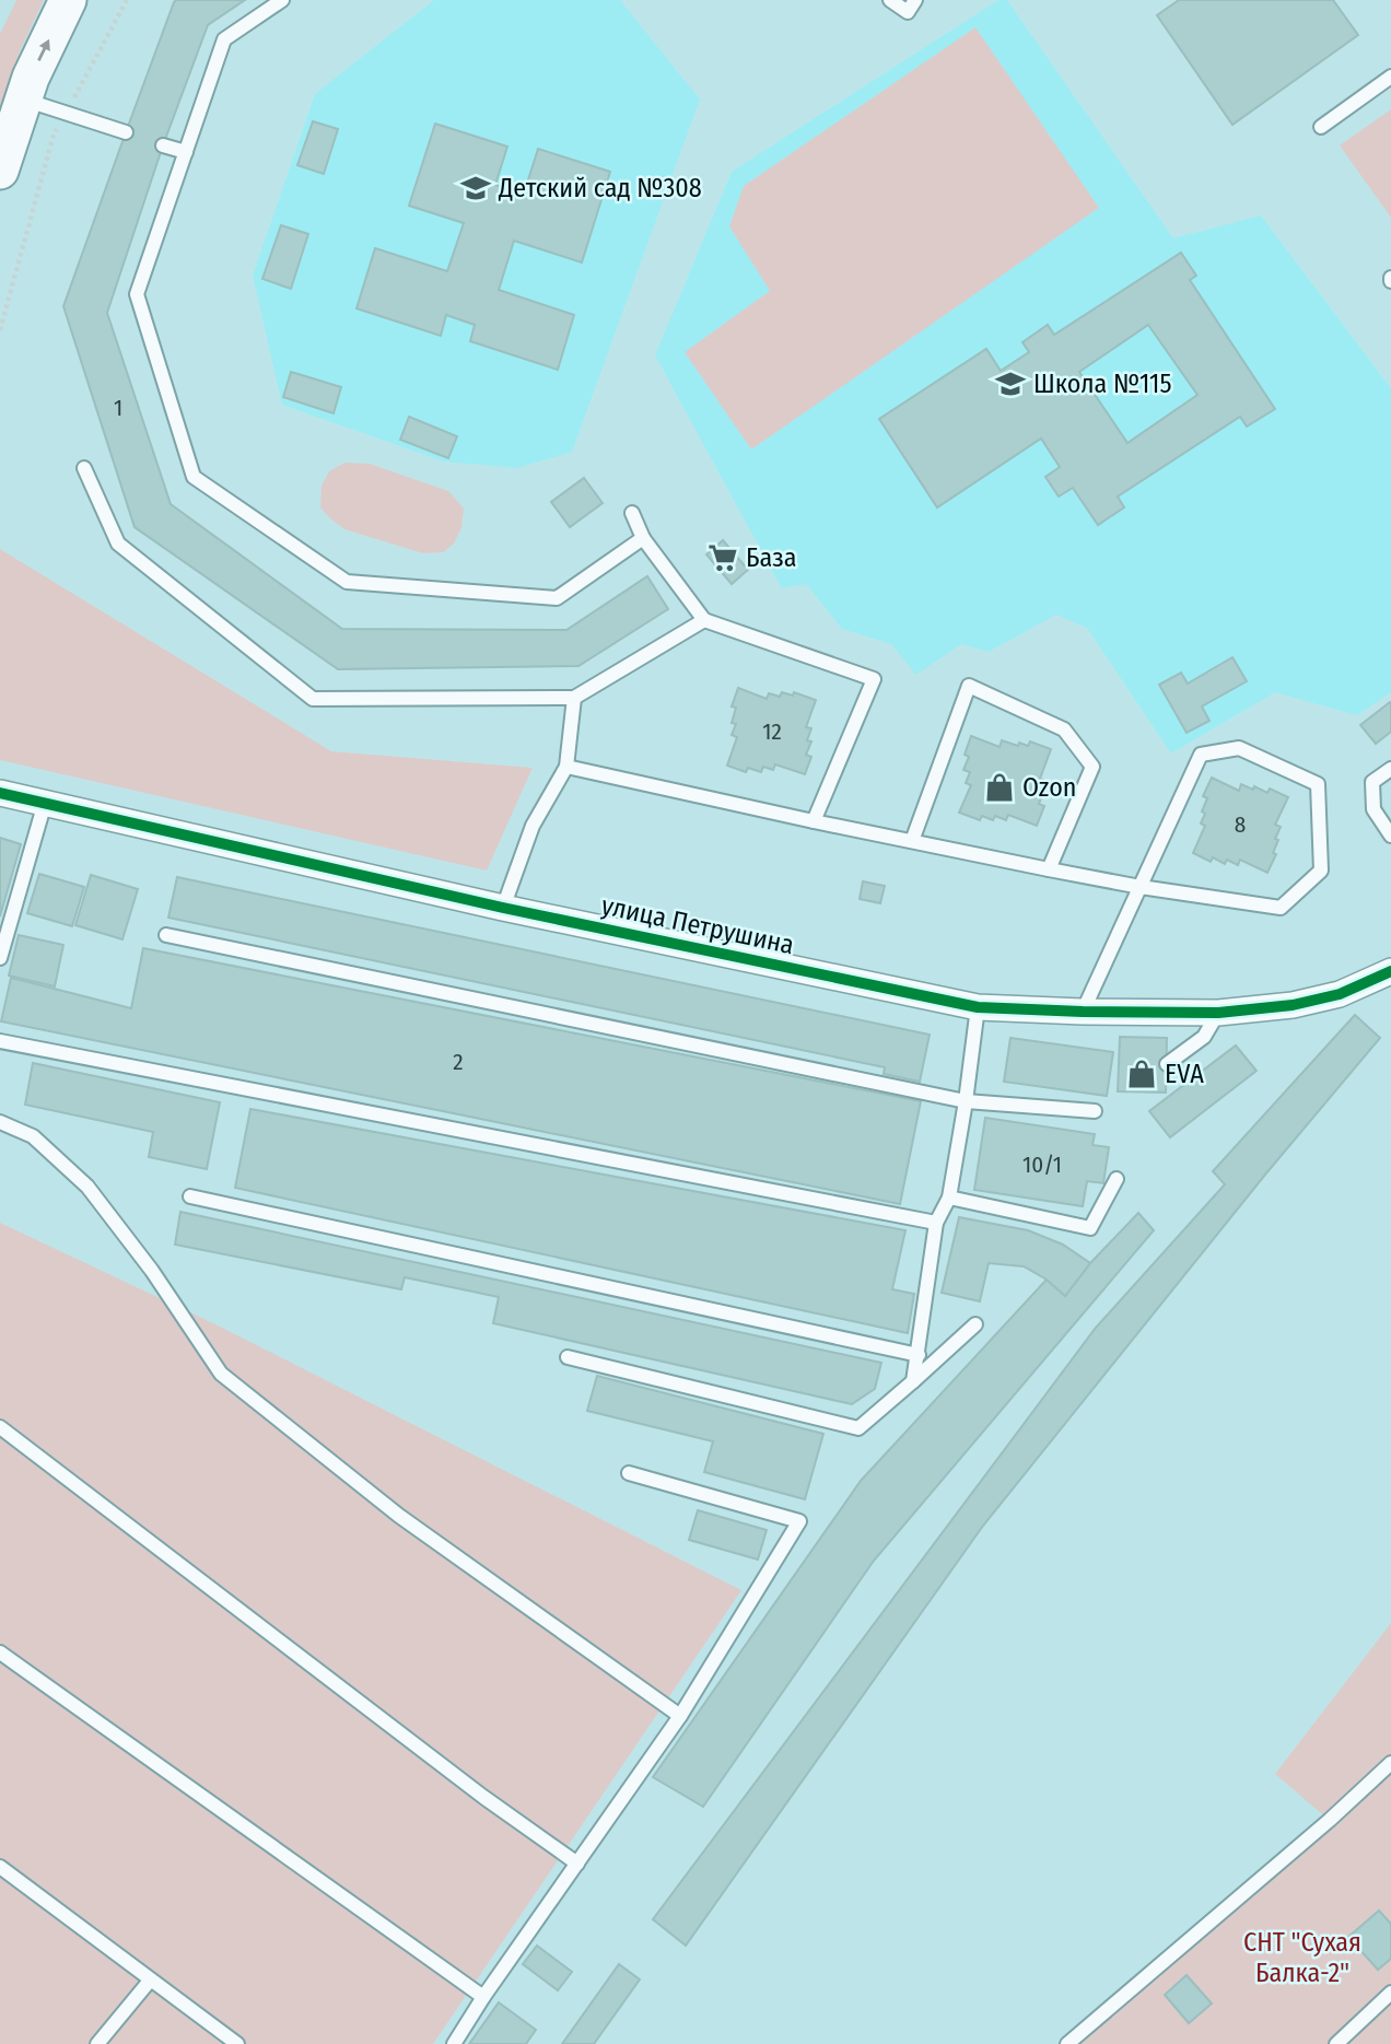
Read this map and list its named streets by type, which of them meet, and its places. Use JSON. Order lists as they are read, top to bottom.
{
  "streets": {
    "street": ["улица Петрушина"]
  },
  "parks": ["СНТ \"Сухая Балка-2\""],
  "places": {
    "school or university": ["Детский сад №308", "Школа №115"],
    "supermarket": ["База"],
    "shop": ["Ozon", "EVA"]
  },
  "house_numbers": [
    "1",
    "12",
    "8",
    "2",
    "10/1"
  ]
}
